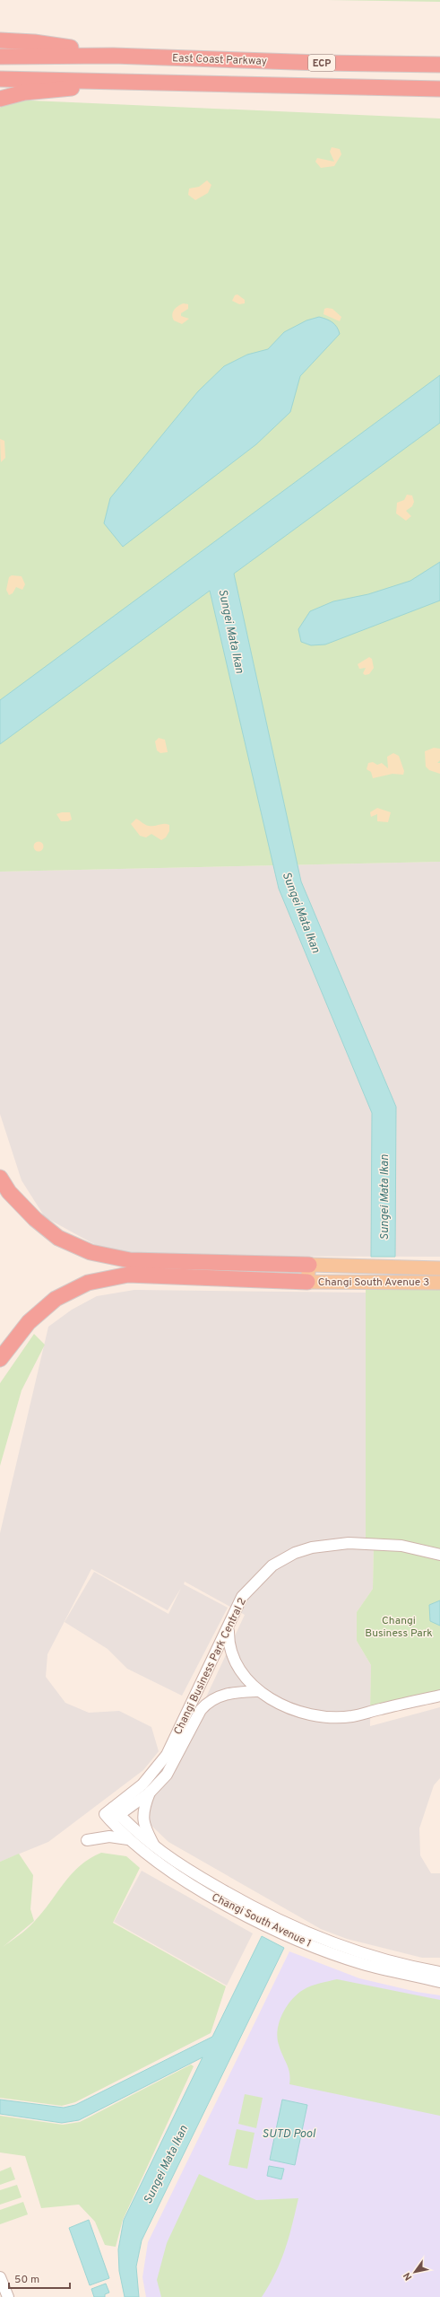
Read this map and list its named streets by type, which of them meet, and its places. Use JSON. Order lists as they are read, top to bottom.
{
  "streets": {
    "highway": ["East Coast Parkway", "ECP"],
    "main road": ["Changi South Avenue 3"],
    "street": ["Changi Business Park Central 2", "Changi South Avenue 1"]
  },
  "crossings": [
    ["Changi Business Park Central 2", "Changi South Avenue 1"]
  ],
  "water": ["Sungei Mata Ikan", "SUTD Pool"],
  "parks": ["Changi Business Park"],
  "scale_bar": "50 m",
  "north": "bottom left"
}
